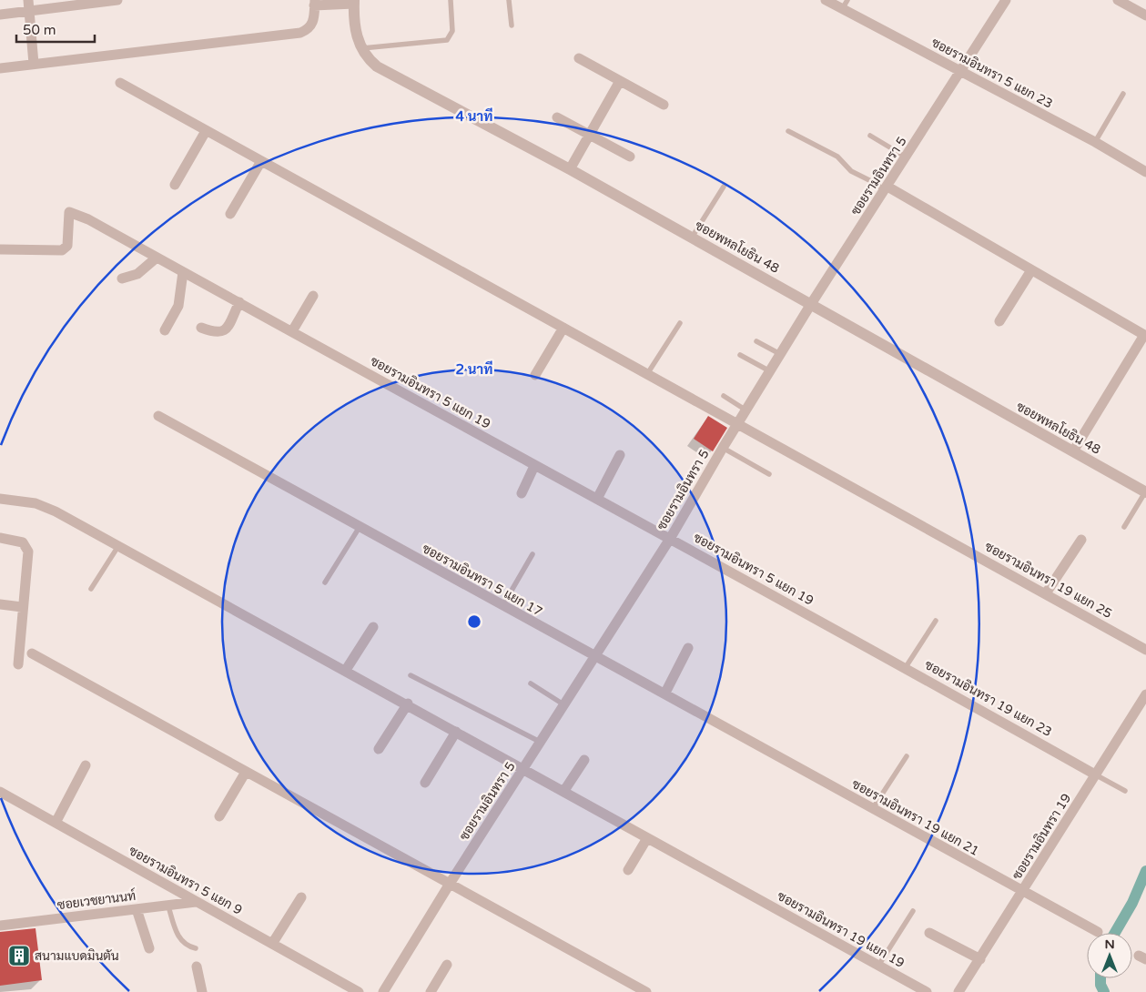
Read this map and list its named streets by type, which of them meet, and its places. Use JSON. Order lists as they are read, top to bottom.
{
  "streets": {
    "street": [
      "ซอยรามอินทรา 5 แยก 23",
      "ซอยรามอินทรา 5",
      "ซอยพหลโยธิน 48",
      "ซอยรามอินทรา 5 แยก 19",
      "ซอยรามอินทรา 5 แยก 17",
      "ซอยรามอินทรา 19 แยก 25",
      "ซอยรามอินทรา 19 แยก 23",
      "ซอยรามอินทรา 19 แยก 21",
      "ซอยรามอินทรา 19",
      "ซอยรามอินทรา 5 แยก 9",
      "ซอยเวชยานนท์",
      "ซอยรามอินทรา 19 แยก 19"
    ]
  },
  "crossings": [
    ["ซอยรามอินทรา 5 แยก 23", "ซอยรามอินทรา 5"],
    ["ซอยรามอินทรา 5", "ซอยพหลโยธิน 48"],
    ["ซอยรามอินทรา 5", "ซอยรามอินทรา 5 แยก 19"],
    ["ซอยรามอินทรา 5", "ซอยรามอินทรา 5 แยก 17"],
    ["ซอยรามอินทรา 5", "ซอยรามอินทรา 19 แยก 25"],
    ["ซอยรามอินทรา 5", "ซอยรามอินทรา 19 แยก 19"],
    ["ซอยรามอินทรา 5 แยก 19", "ซอยรามอินทรา 19 แยก 23"],
    ["ซอยรามอินทรา 5 แยก 17", "ซอยรามอินทรา 19 แยก 21"],
    ["ซอยรามอินทรา 19 แยก 23", "ซอยรามอินทรา 19"],
    ["ซอยรามอินทรา 19 แยก 21", "ซอยรามอินทรา 19"],
    ["ซอยรามอินทรา 5 แยก 9", "ซอยเวชยานนท์"]
  ],
  "places": {
    "building": ["สนามแบดมินตัน"]
  },
  "scale_bar": "50 m",
  "north": "top",
  "rings": ["4 นาที", "2 นาที"]
}
